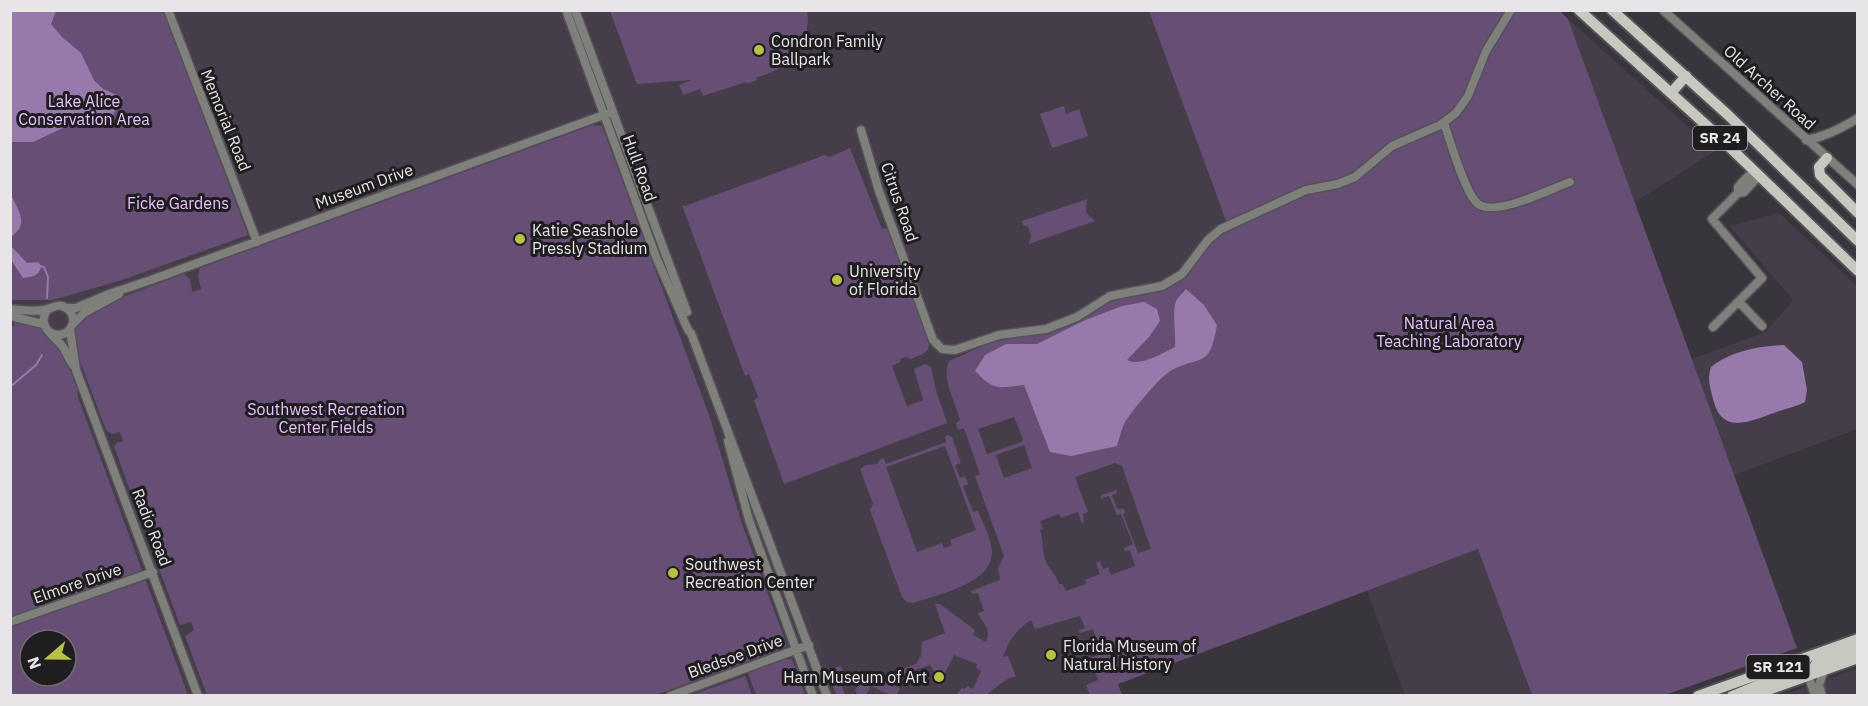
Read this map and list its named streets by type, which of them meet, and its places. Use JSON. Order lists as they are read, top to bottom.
{
  "streets": {
    "main road": ["SR 24", "SR 121"],
    "street": [
      "Old Archer Road",
      "Memorial Road",
      "Hull Road",
      "Museum Drive",
      "Citrus Road",
      "Radio Road",
      "Elmore Drive",
      "Bledsoe Drive"
    ]
  },
  "crossings": [
    ["Memorial Road", "Museum Drive"],
    ["Hull Road", "Museum Drive"],
    ["Hull Road", "Bledsoe Drive"],
    ["Museum Drive", "Radio Road"],
    ["Radio Road", "Elmore Drive"]
  ],
  "parks": [
    "Lake Alice Conservation Area",
    "Ficke Gardens",
    "Natural Area Teaching Laboratory",
    "Southwest Recreation Center Fields"
  ],
  "places": [
    "Condron Family Ballpark",
    "Katie Seashole Pressly Stadium",
    "University of Florida",
    "Southwest Recreation Center",
    "Florida Museum of Natural History",
    "Harn Museum of Art"
  ],
  "north": "left"
}
